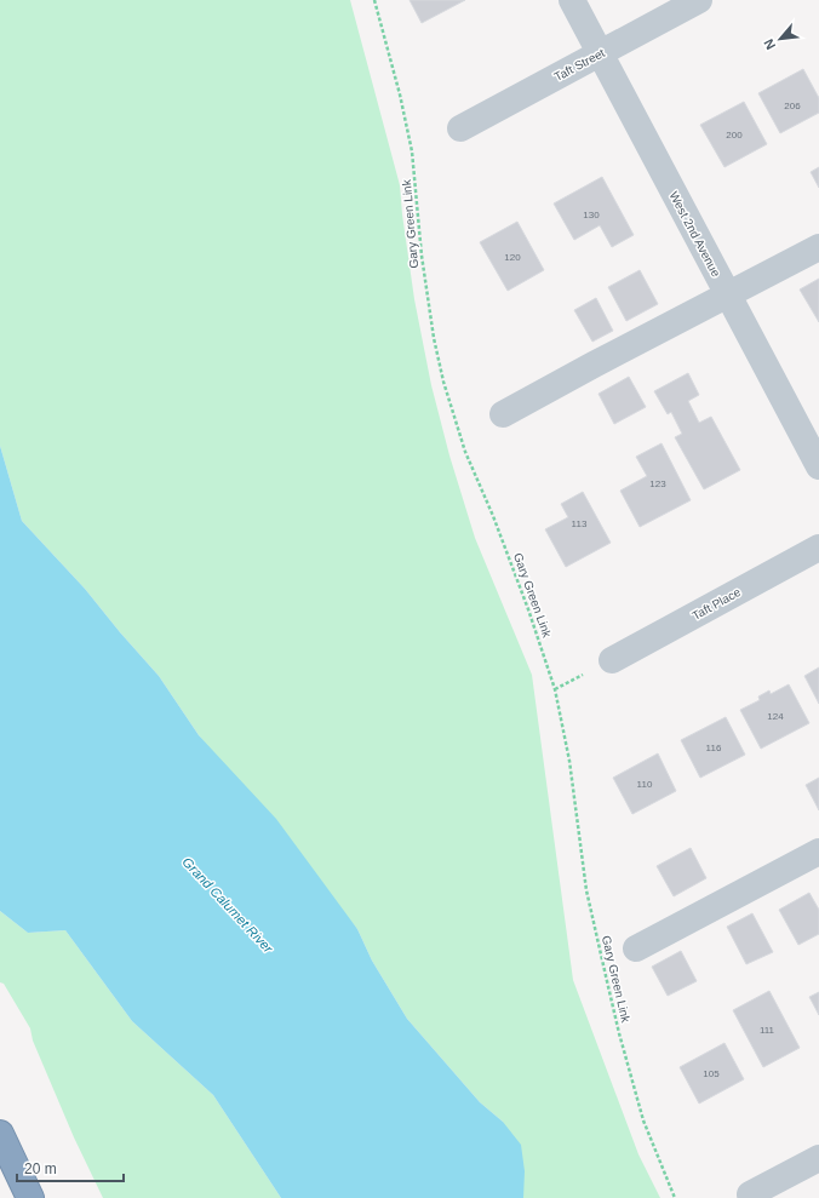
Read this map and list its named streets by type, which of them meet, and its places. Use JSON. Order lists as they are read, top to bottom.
{
  "streets": {
    "street": ["Taft Street", "West 2nd Avenue", "Taft Place"],
    "path": ["Gary Green Link"]
  },
  "crossings": [
    ["Taft Street", "West 2nd Avenue"]
  ],
  "water": ["Grand Calumet River"],
  "house_numbers": [
    "206",
    "200",
    "130",
    "120",
    "123",
    "113",
    "124",
    "116",
    "110",
    "111",
    "105"
  ],
  "scale_bar": "20 m",
  "north": "bottom left"
}
